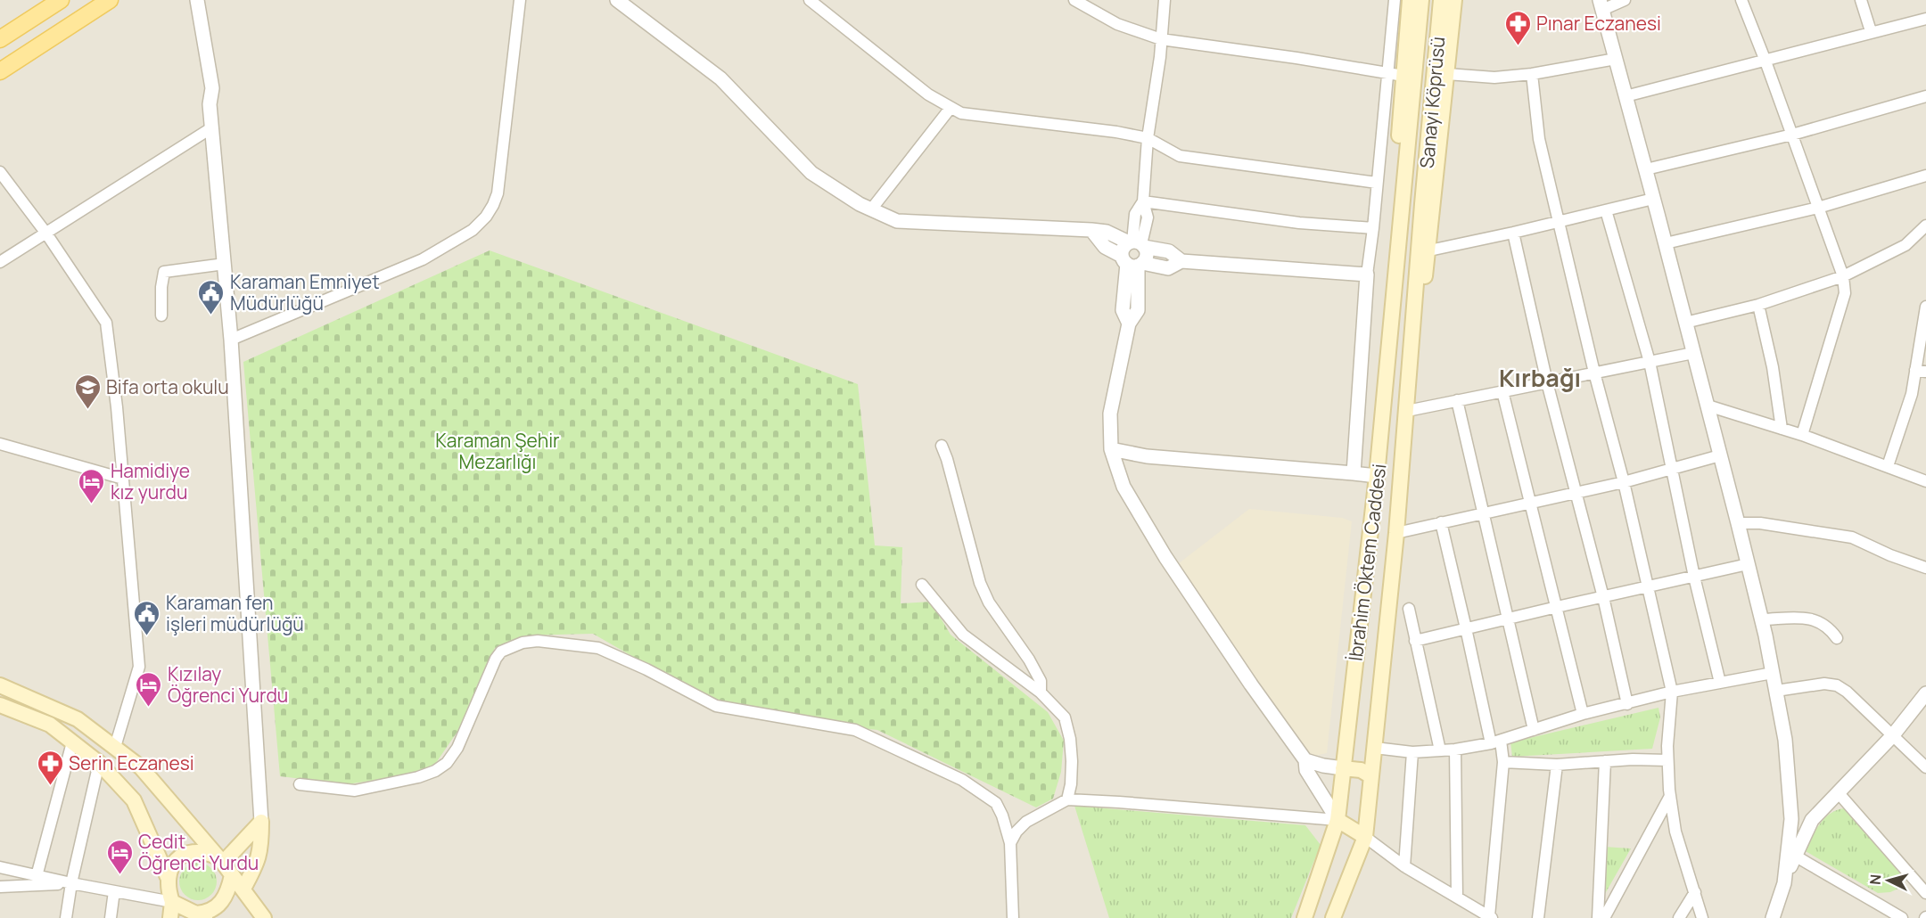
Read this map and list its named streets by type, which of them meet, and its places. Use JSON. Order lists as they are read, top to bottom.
{
  "streets": {
    "main road": ["Sanayi Köprüsü", "İbrahim Öktem Caddesi"]
  },
  "crossings": [
    ["Sanayi Köprüsü", "İbrahim Öktem Caddesi"]
  ],
  "districts": ["Kırbağı"],
  "parks": ["Karaman Şehir Mezarlığı"],
  "places": {
    "pharmacy": ["Pınar Eczanesi", "Serin Eczanesi"],
    "public building": ["Karaman Emniyet Müdürlüğü", "Karaman fen işleri müdürlüğü"],
    "school or university": ["Bifa orta okulu"],
    "hotel": ["Hamidiye kız yurdu", "Kızılay Öğrenci Yurdu", "Cedit Öğrenci Yurdu"]
  },
  "north": "left"
}
